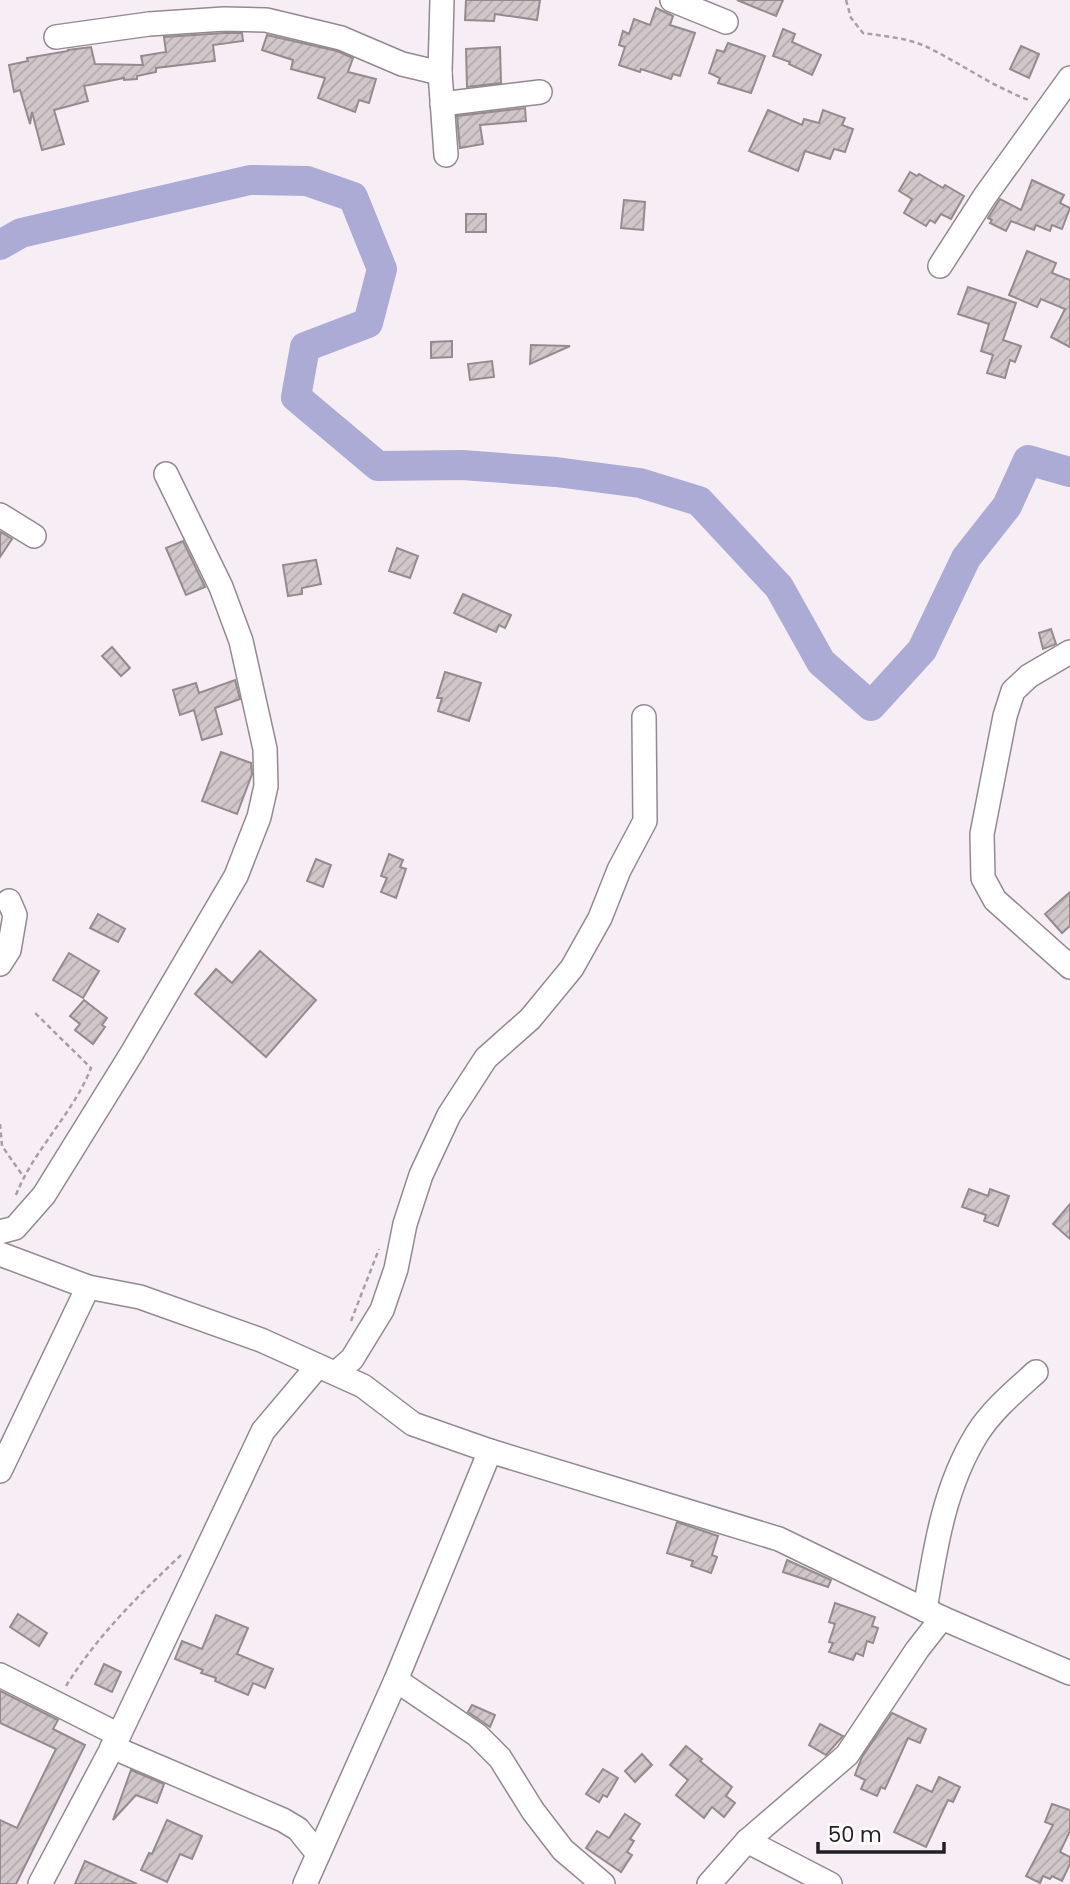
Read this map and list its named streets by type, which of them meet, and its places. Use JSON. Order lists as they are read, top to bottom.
{
  "scale_bar": "50 m"
}
